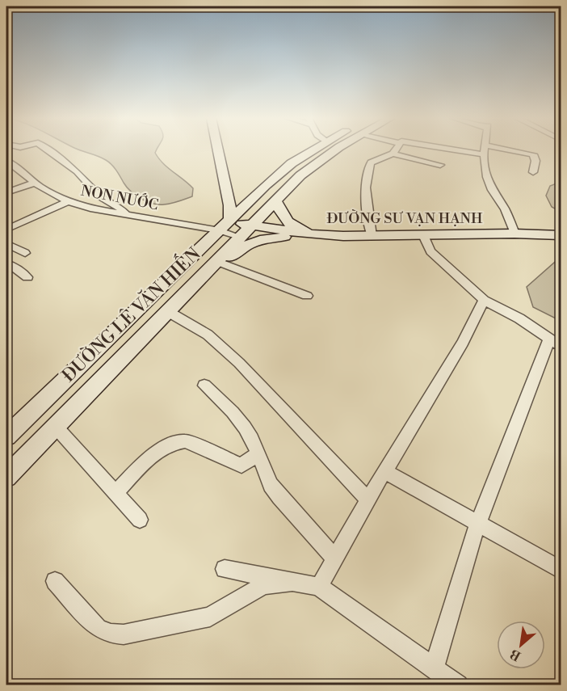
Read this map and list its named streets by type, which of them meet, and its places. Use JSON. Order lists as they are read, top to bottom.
{
  "streets": {
    "main road": ["ĐƯỜNG SƯ VẠN HẠNH", "ĐƯỜNG LÊ VĂN HIẾN"],
    "street": ["NON NƯỚC"]
  },
  "crossings": [
    ["NON NƯỚC", "ĐƯỜNG SƯ VẠN HẠNH"],
    ["NON NƯỚC", "ĐƯỜNG LÊ VĂN HIẾN"],
    ["ĐƯỜNG SƯ VẠN HẠNH", "ĐƯỜNG LÊ VĂN HIẾN"]
  ],
  "north": "bottom left"
}
